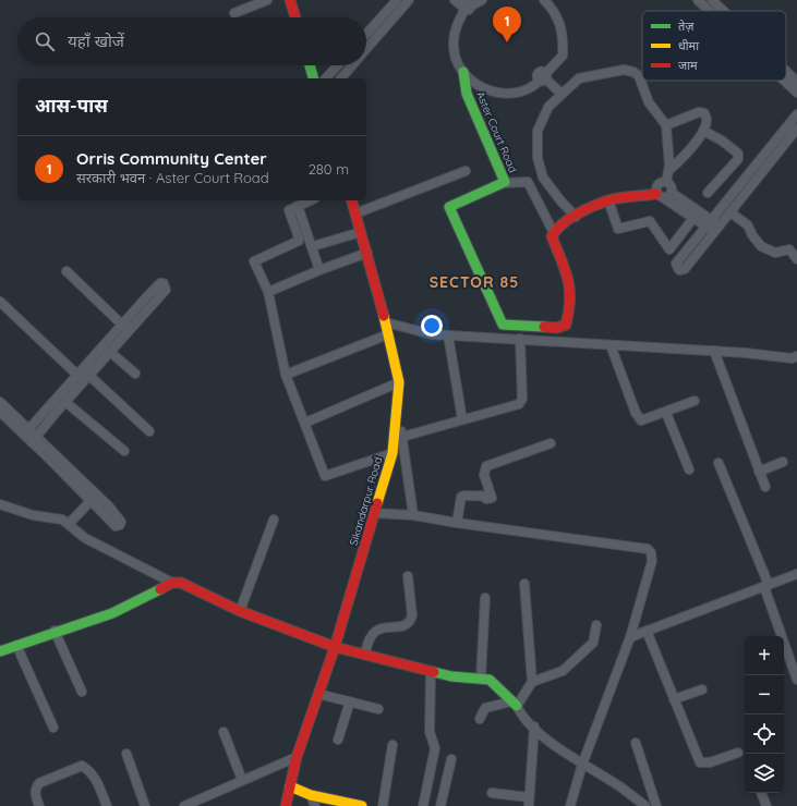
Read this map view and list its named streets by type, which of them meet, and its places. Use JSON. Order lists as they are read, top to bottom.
{
  "streets": {
    "street": ["Aster Court Road", "Sikandarpur Road"]
  },
  "districts": ["SECTOR 85"],
  "legend": ["तेज़", "धीमा", "जाम"],
  "page": {
    "pins": "1",
    "search": "यहाँ खोजें",
    "heading": "आस-पास",
    "list": [
      {
        "mark": "1",
        "name": "Orris Community Center",
        "note": "सरकारी भवन · Aster Court Road",
        "value": "280 m"
      }
    ],
    "map_buttons": ["+", "−"]
  }
}
